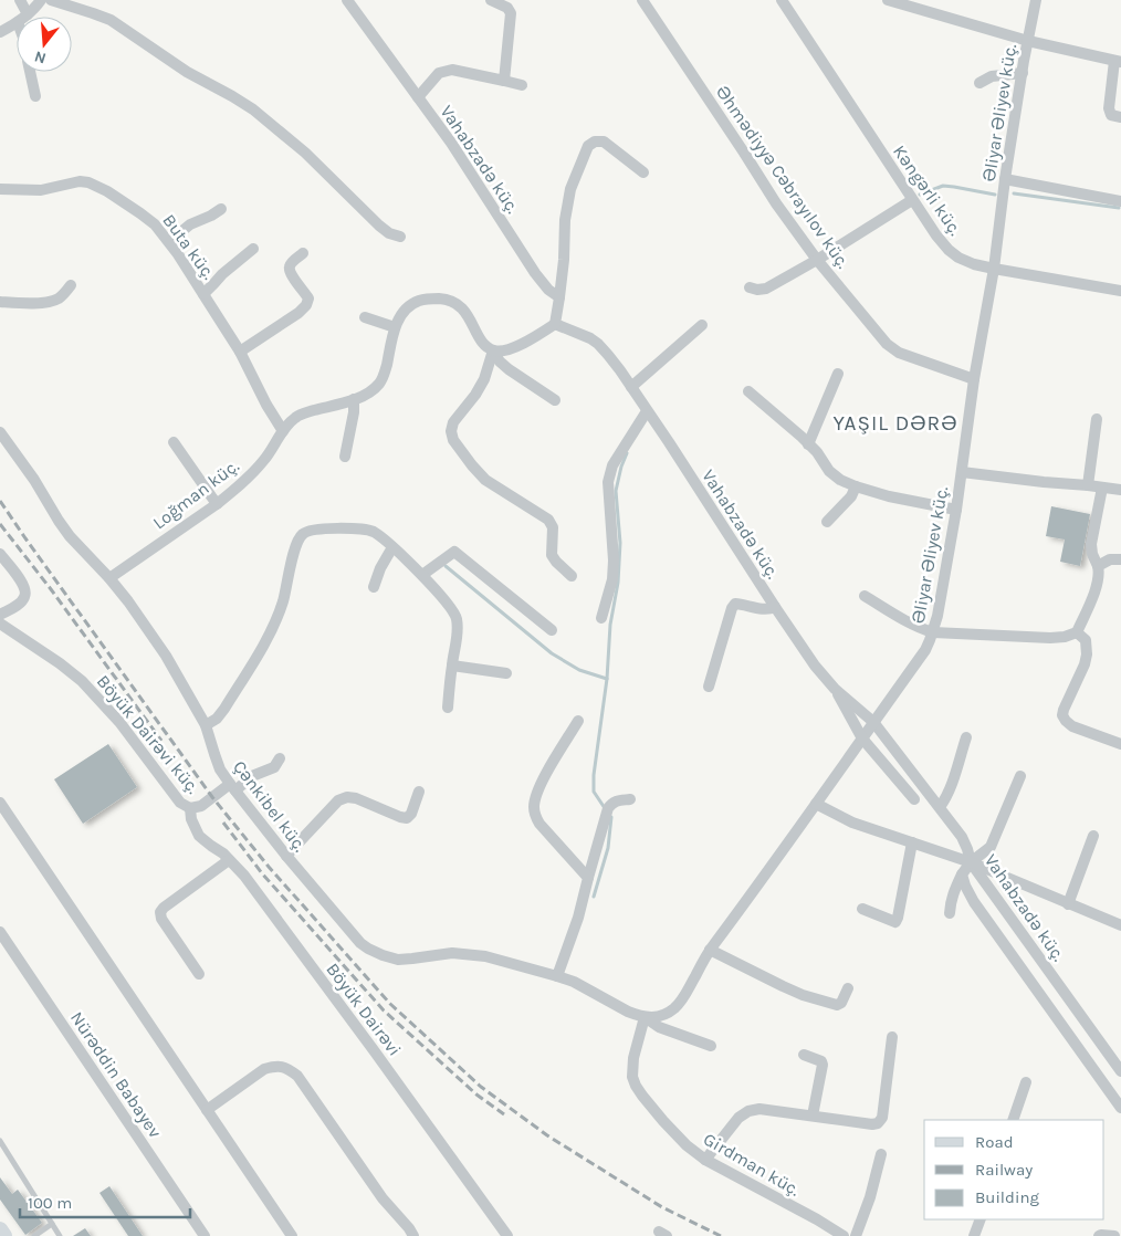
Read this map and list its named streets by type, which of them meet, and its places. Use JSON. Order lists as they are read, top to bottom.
{
  "streets": {
    "street": [
      "Əliyar Əliyev küç.",
      "Vahabzadə küç.",
      "Əhmədiyyə Cəbrayılov küç.",
      "Kəngərli küç.",
      "Buta küç.",
      "Loğman küç.",
      "Böyük Dairəvi küç.",
      "Çənkibel küç.",
      "Böyük Dairəvi",
      "Nürəddin Babayev",
      "Girdman küç."
    ]
  },
  "crossings": [
    ["Əliyar Əliyev küç.", "Vahabzadə küç."],
    ["Əliyar Əliyev küç.", "Əhmədiyyə Cəbrayılov küç."],
    ["Əliyar Əliyev küç.", "Kəngərli küç."],
    ["Əliyar Əliyev küç.", "Çənkibel küç."],
    ["Əliyar Əliyev küç.", "Girdman küç."],
    ["Buta küç.", "Loğman küç."],
    ["Loğman küç.", "Çənkibel küç."],
    ["Böyük Dairəvi küç.", "Böyük Dairəvi"],
    ["Çənkibel küç.", "Girdman küç."]
  ],
  "districts": ["YAŞIL DƏRƏ"],
  "legend": ["Road", "Railway", "Building"],
  "scale_bar": "100 m",
  "north": "bottom"
}
